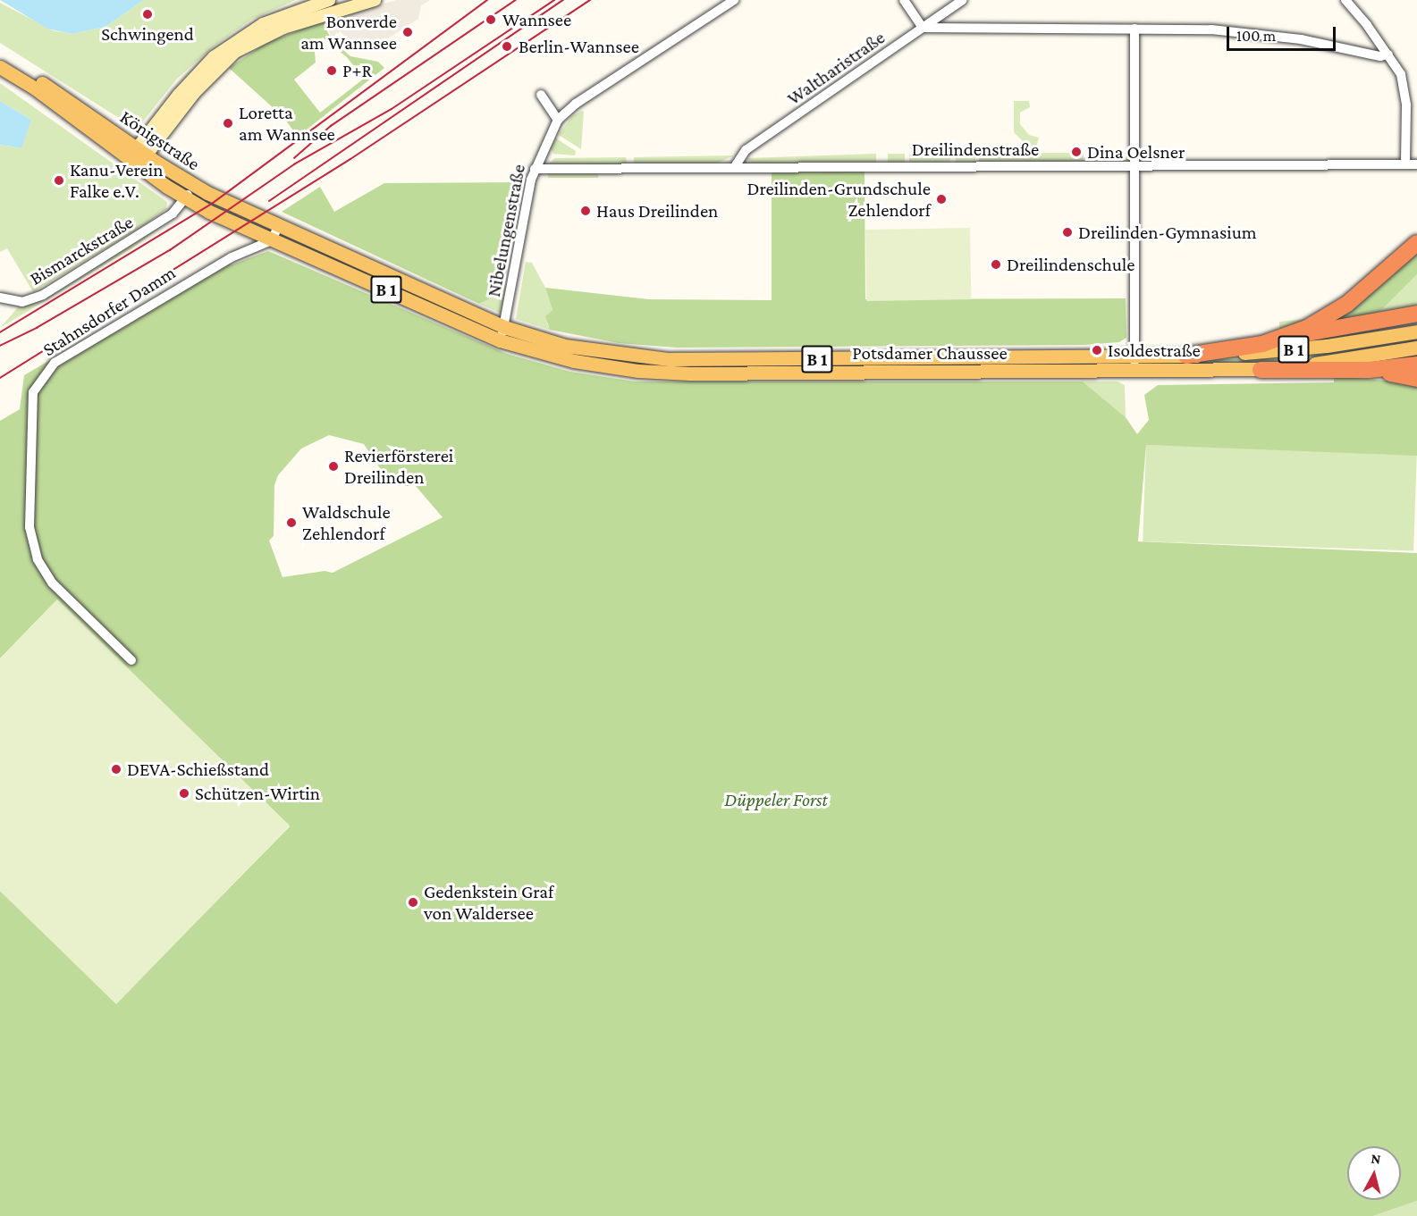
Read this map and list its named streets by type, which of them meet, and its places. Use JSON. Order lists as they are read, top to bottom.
{
  "streets": {
    "main road": ["Königstraße", "B 1", "Potsdamer Chaussee"],
    "street": [
      "Waltharistraße",
      "Dreilindenstraße",
      "Nibelungenstraße",
      "Bismarckstraße",
      "Stahnsdorfer Damm"
    ]
  },
  "crossings": [
    ["Waltharistraße", "Dreilindenstraße"],
    ["Königstraße", "Bismarckstraße"],
    ["Königstraße", "Stahnsdorfer Damm"],
    ["Königstraße", "Potsdamer Chaussee"],
    ["Dreilindenstraße", "Nibelungenstraße"],
    ["Nibelungenstraße", "Potsdamer Chaussee"],
    ["Stahnsdorfer Damm", "Potsdamer Chaussee"]
  ],
  "parks": ["Düppeler Forst"],
  "places": [
    "Schwingend",
    "Wannsee",
    "Bonverde am Wannsee",
    "Berlin-Wannsee",
    "P+R",
    "Loretta am Wannsee",
    "Dina Oelsner",
    "Kanu-Verein Falke e.V.",
    "Dreilinden-Grundschule Zehlendorf",
    "Haus Dreilinden",
    "Dreilinden-Gymnasium",
    "Dreilindenschule",
    "Isoldestraße",
    "Revierförsterei Dreilinden",
    "Waldschule Zehlendorf",
    "DEVA-Schießstand",
    "Schützen-Wirtin",
    "Gedenkstein Graf von Waldersee"
  ],
  "scale_bar": "100 m",
  "north": "top"
}
